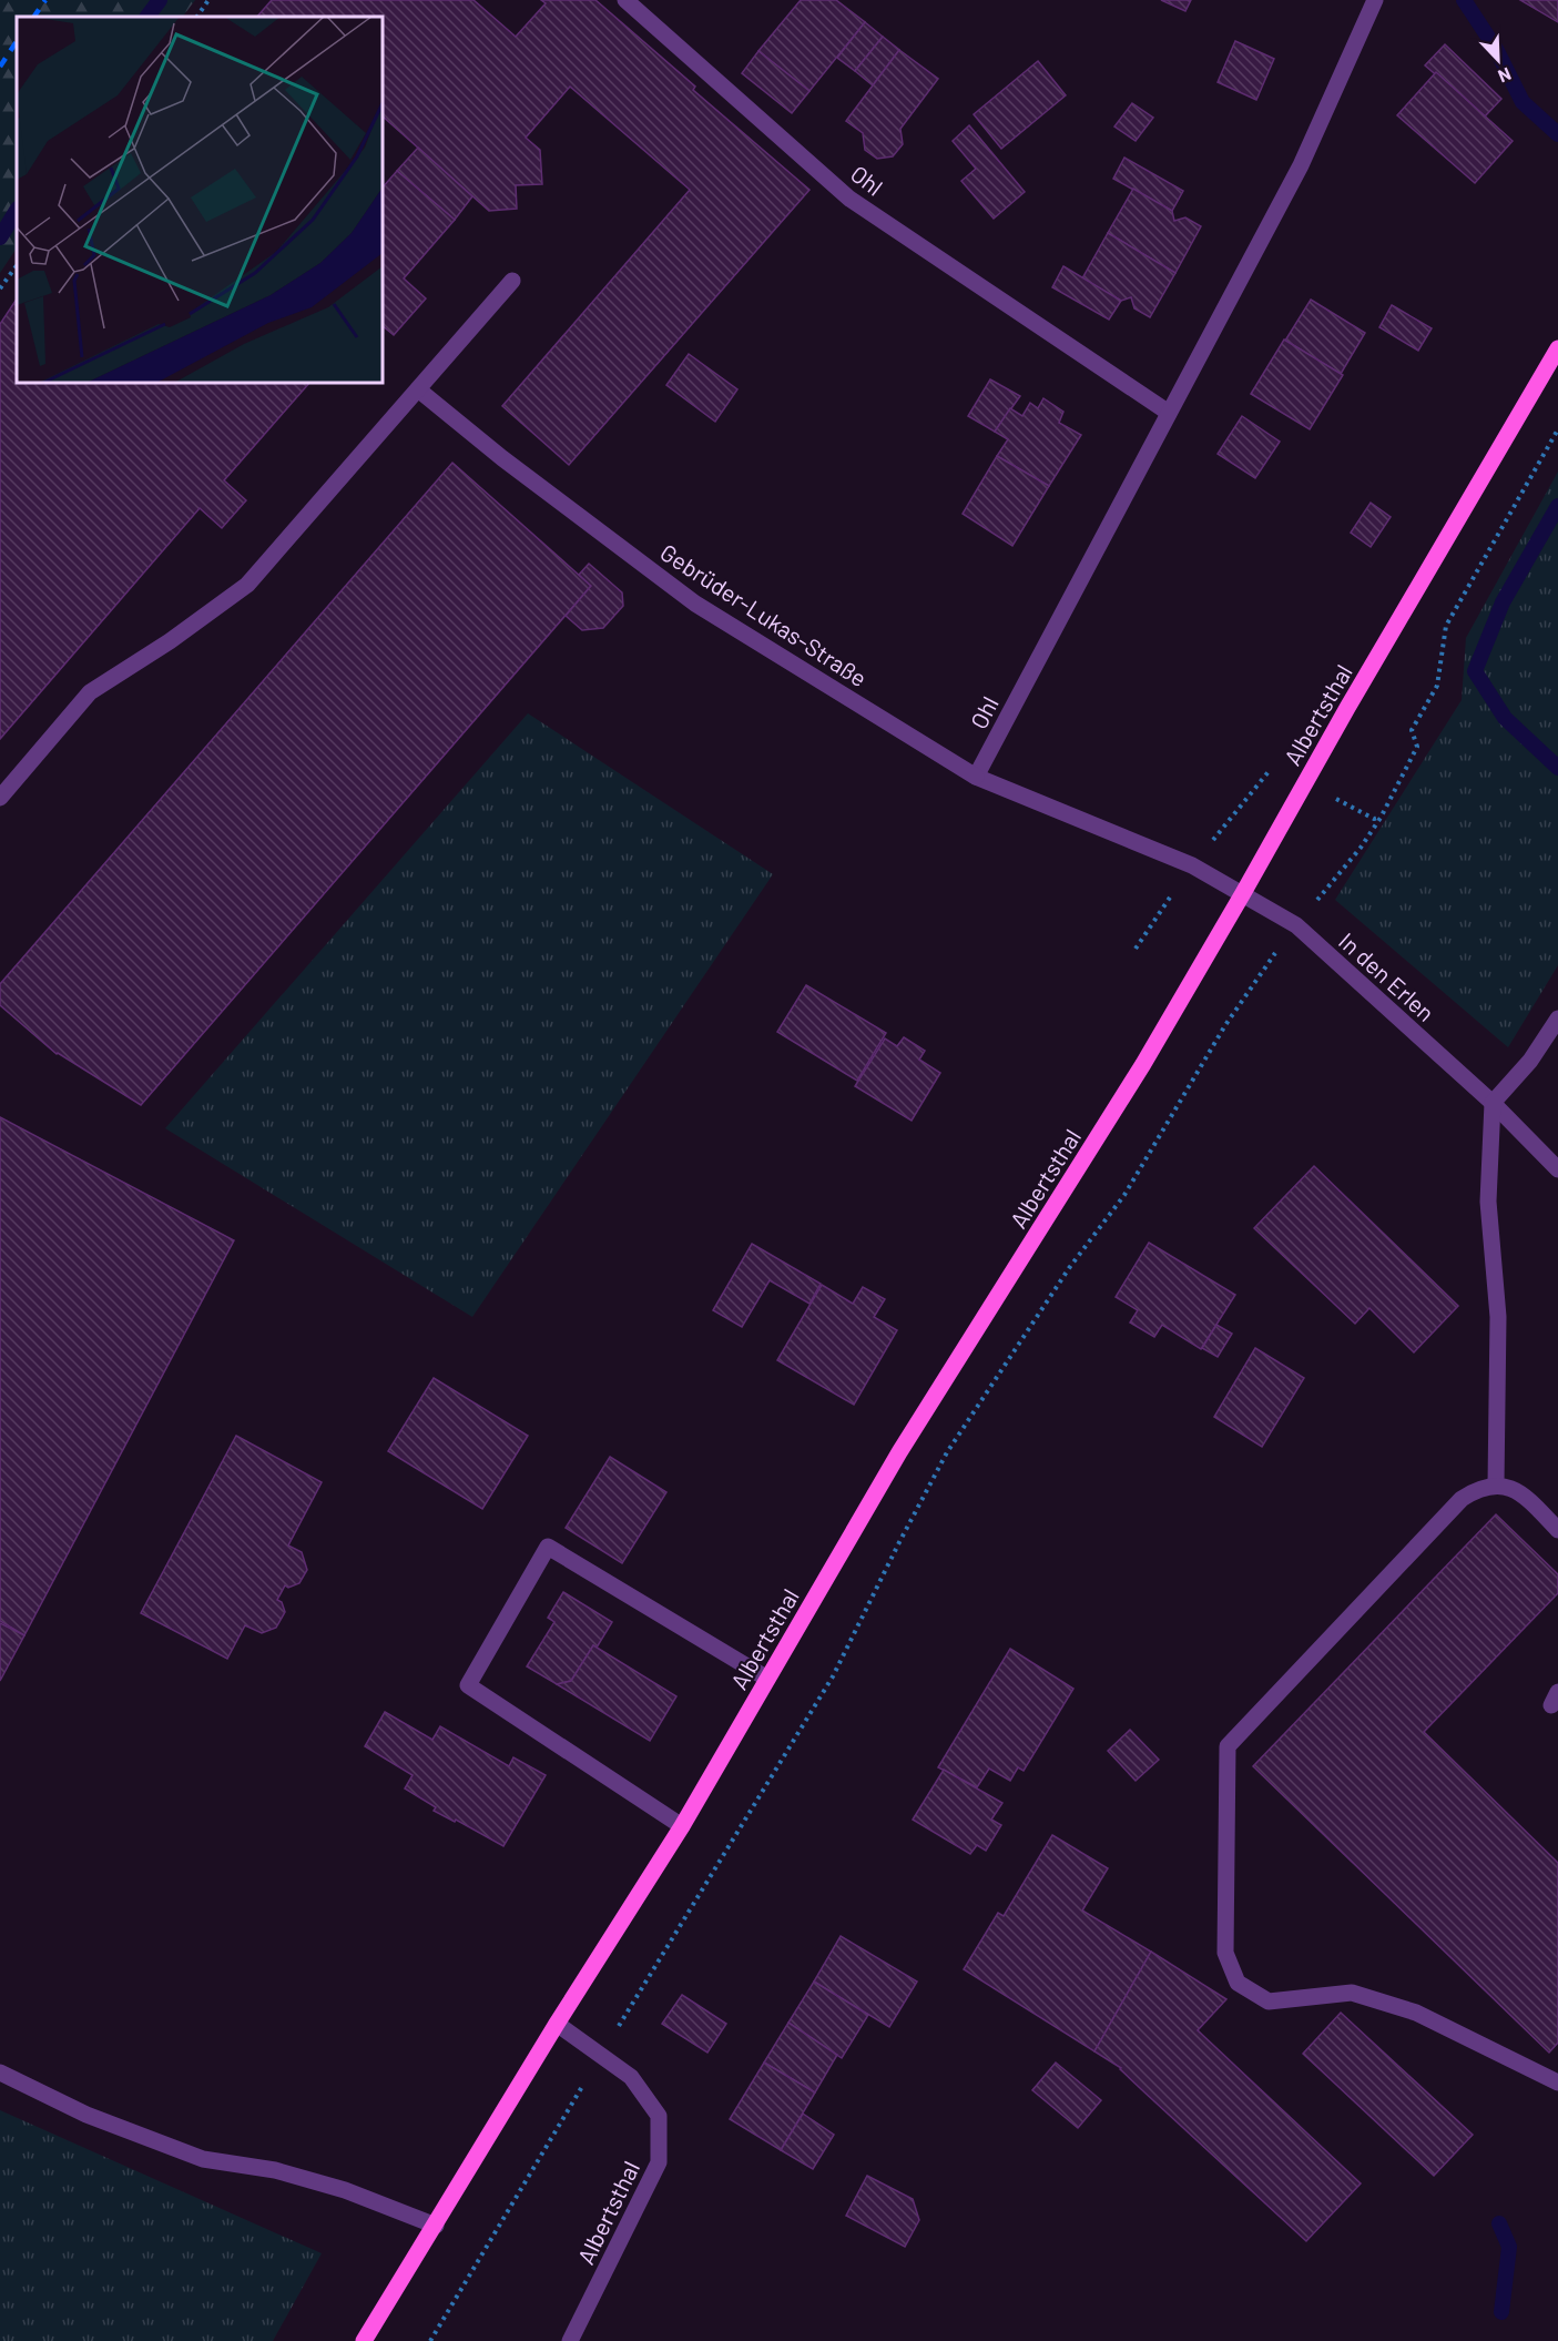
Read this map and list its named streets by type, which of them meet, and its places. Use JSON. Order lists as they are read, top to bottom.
{
  "streets": {
    "main road": ["Albertsthal"],
    "street": ["Ohl", "Gebrüder-Lukas-Straße", "In den Erlen"]
  },
  "crossings": [
    ["Ohl", "Gebrüder-Lukas-Straße"],
    ["Albertsthal", "In den Erlen"]
  ],
  "north": "bottom right"
}
